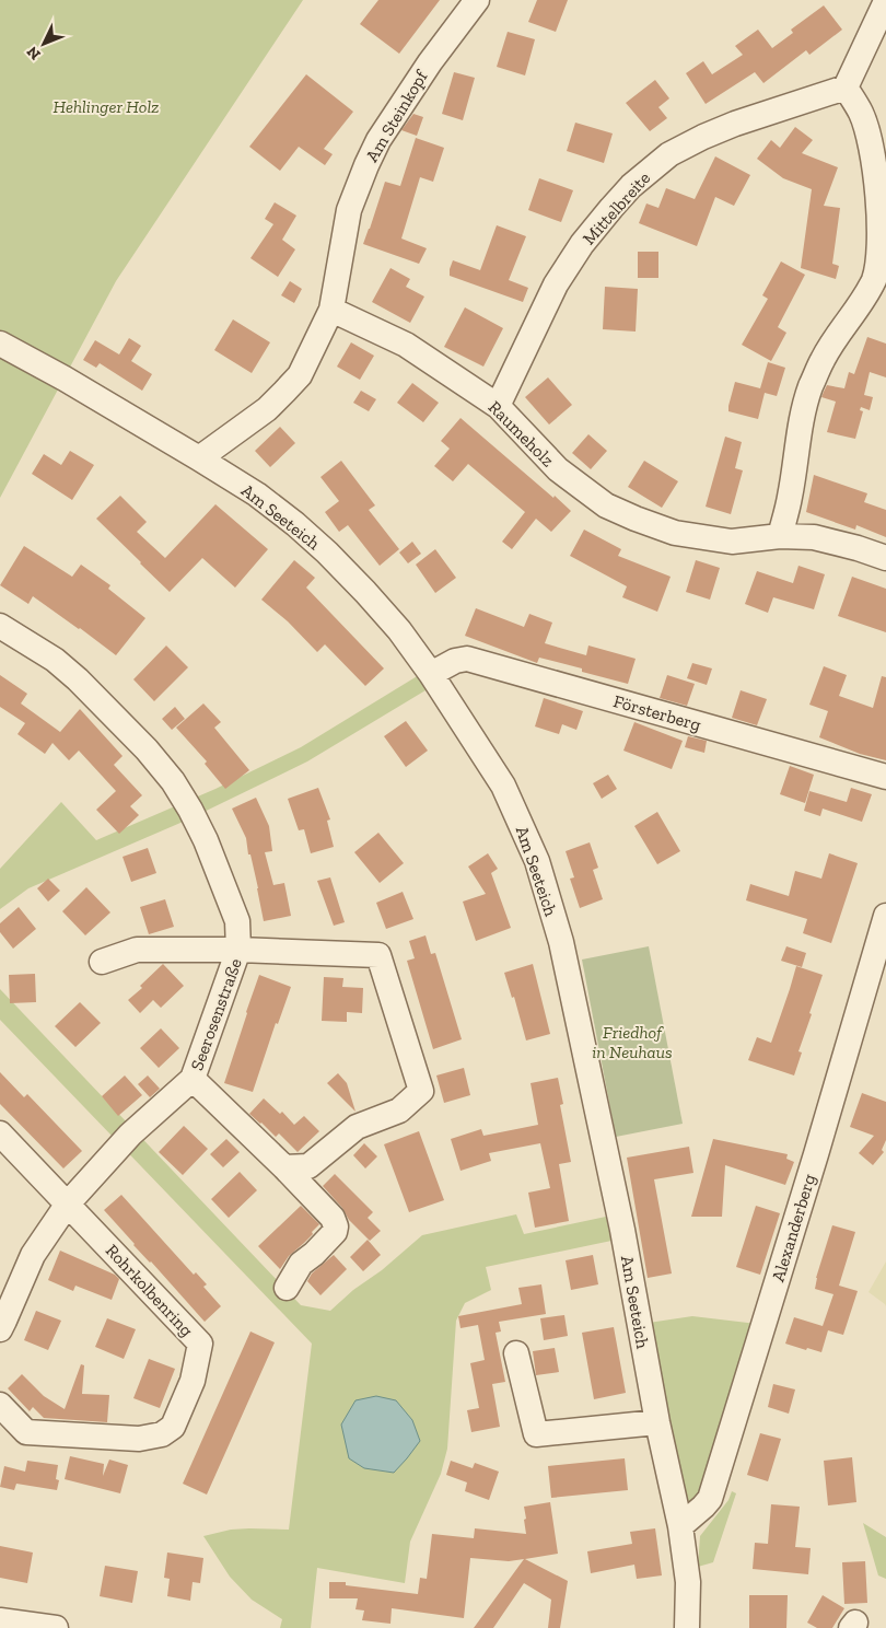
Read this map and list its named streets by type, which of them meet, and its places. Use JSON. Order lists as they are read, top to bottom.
{
  "streets": {
    "street": [
      "Am Steinkopf",
      "Mittelbreite",
      "Raumeholz",
      "Am Seeteich",
      "Försterberg",
      "Seerosenstraße",
      "Alexanderberg",
      "Rohrkolbenring"
    ]
  },
  "crossings": [
    ["Am Steinkopf", "Raumeholz"],
    ["Mittelbreite", "Raumeholz"],
    ["Am Seeteich", "Försterberg"],
    ["Am Seeteich", "Alexanderberg"],
    ["Seerosenstraße", "Rohrkolbenring"]
  ],
  "parks": ["Hehlinger Holz", "Friedhof in Neuhaus"],
  "north": "bottom left"
}
